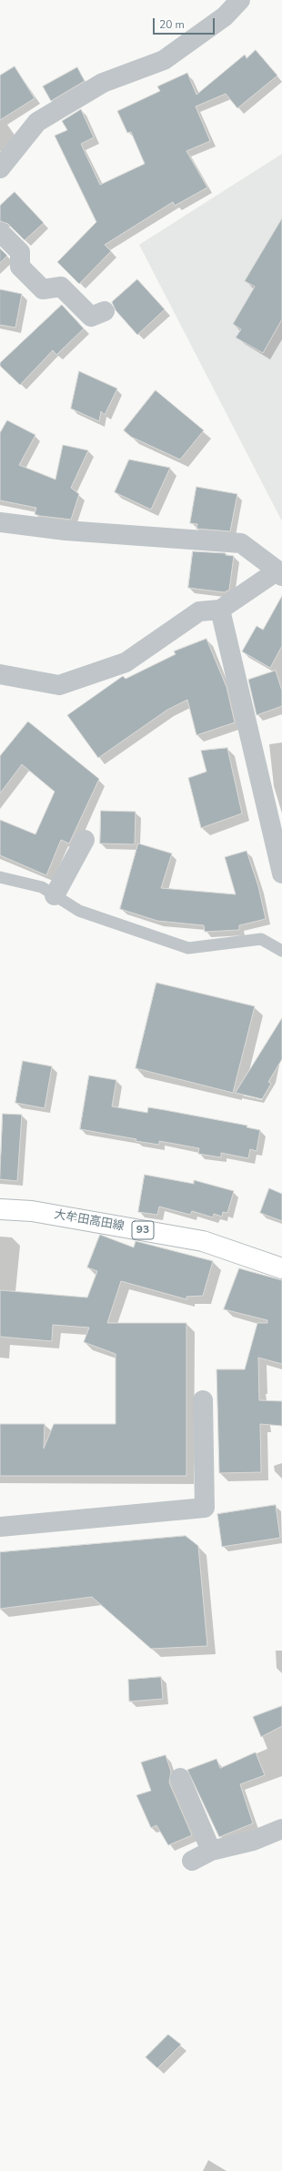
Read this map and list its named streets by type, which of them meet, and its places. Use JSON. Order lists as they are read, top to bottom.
{
  "streets": {
    "main road": ["大牟田高田線", "93"]
  },
  "scale_bar": "20 m"
}
